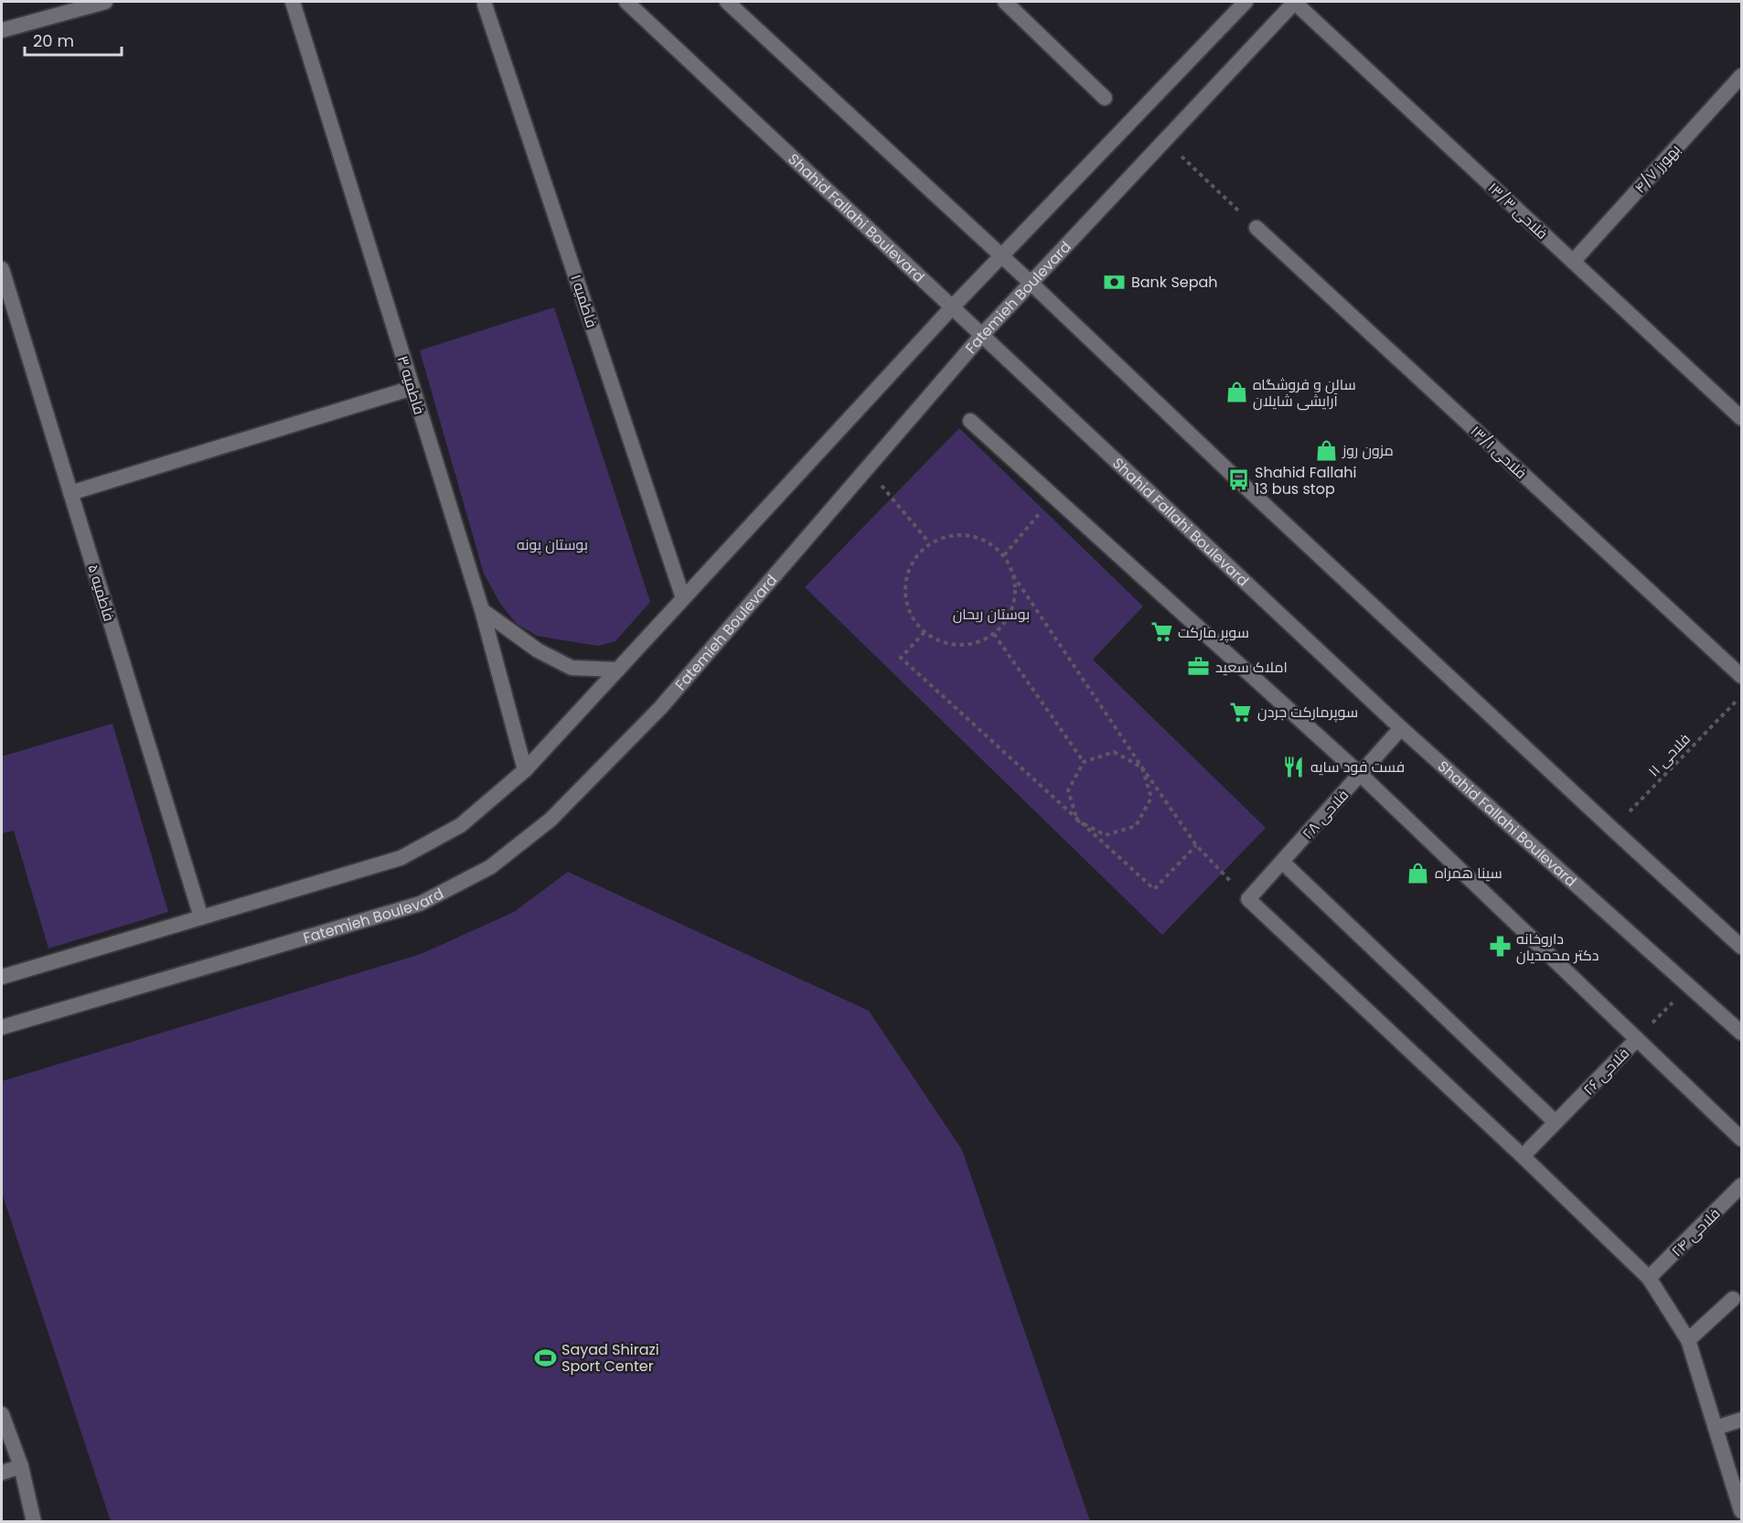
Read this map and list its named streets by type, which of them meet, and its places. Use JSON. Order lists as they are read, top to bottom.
{
  "streets": {
    "street": [
      "بهورز ۴/۷",
      "فلاحی ۱۳/۳",
      "Shahid Fallahi Boulevard",
      "Fatemieh Boulevard",
      "فاطمیه ۱",
      "فاطمیه ۳",
      "فلاحی ۱۳/۱",
      "فاطمیه ۵",
      "فلاحی ۲۸",
      "فلاحی ۲۶",
      "فلاحی ۲۴"
    ],
    "path": ["فلاحی ۱۱"]
  },
  "crossings": [
    ["بهورز ۴/۷", "فلاحی ۱۳/۳"],
    ["فلاحی ۱۳/۳", "Fatemieh Boulevard"],
    ["Shahid Fallahi Boulevard", "Fatemieh Boulevard"],
    ["Shahid Fallahi Boulevard", "فلاحی ۲۸"],
    ["Shahid Fallahi Boulevard", "فلاحی ۲۶"]
  ],
  "parks": ["بوستان پونه", "بوستان ریحان"],
  "places": {
    "bank": ["Bank Sepah"],
    "shop": ["سالن و فروشگاه آرایشی شایلان", "مزون روز", "سینا همراه"],
    "bus stop": ["Shahid Fallahi 13 bus stop"],
    "supermarket": ["سوپر مارکت", "سوپرمارکت جردن"],
    "office": ["املاک سعید"],
    "restaurant": ["فست فود سایه"],
    "pharmacy": ["داروخانه دکتر محمدیان"],
    "sports": ["Sayad Shirazi Sport Center"]
  },
  "scale_bar": "20 m"
}
